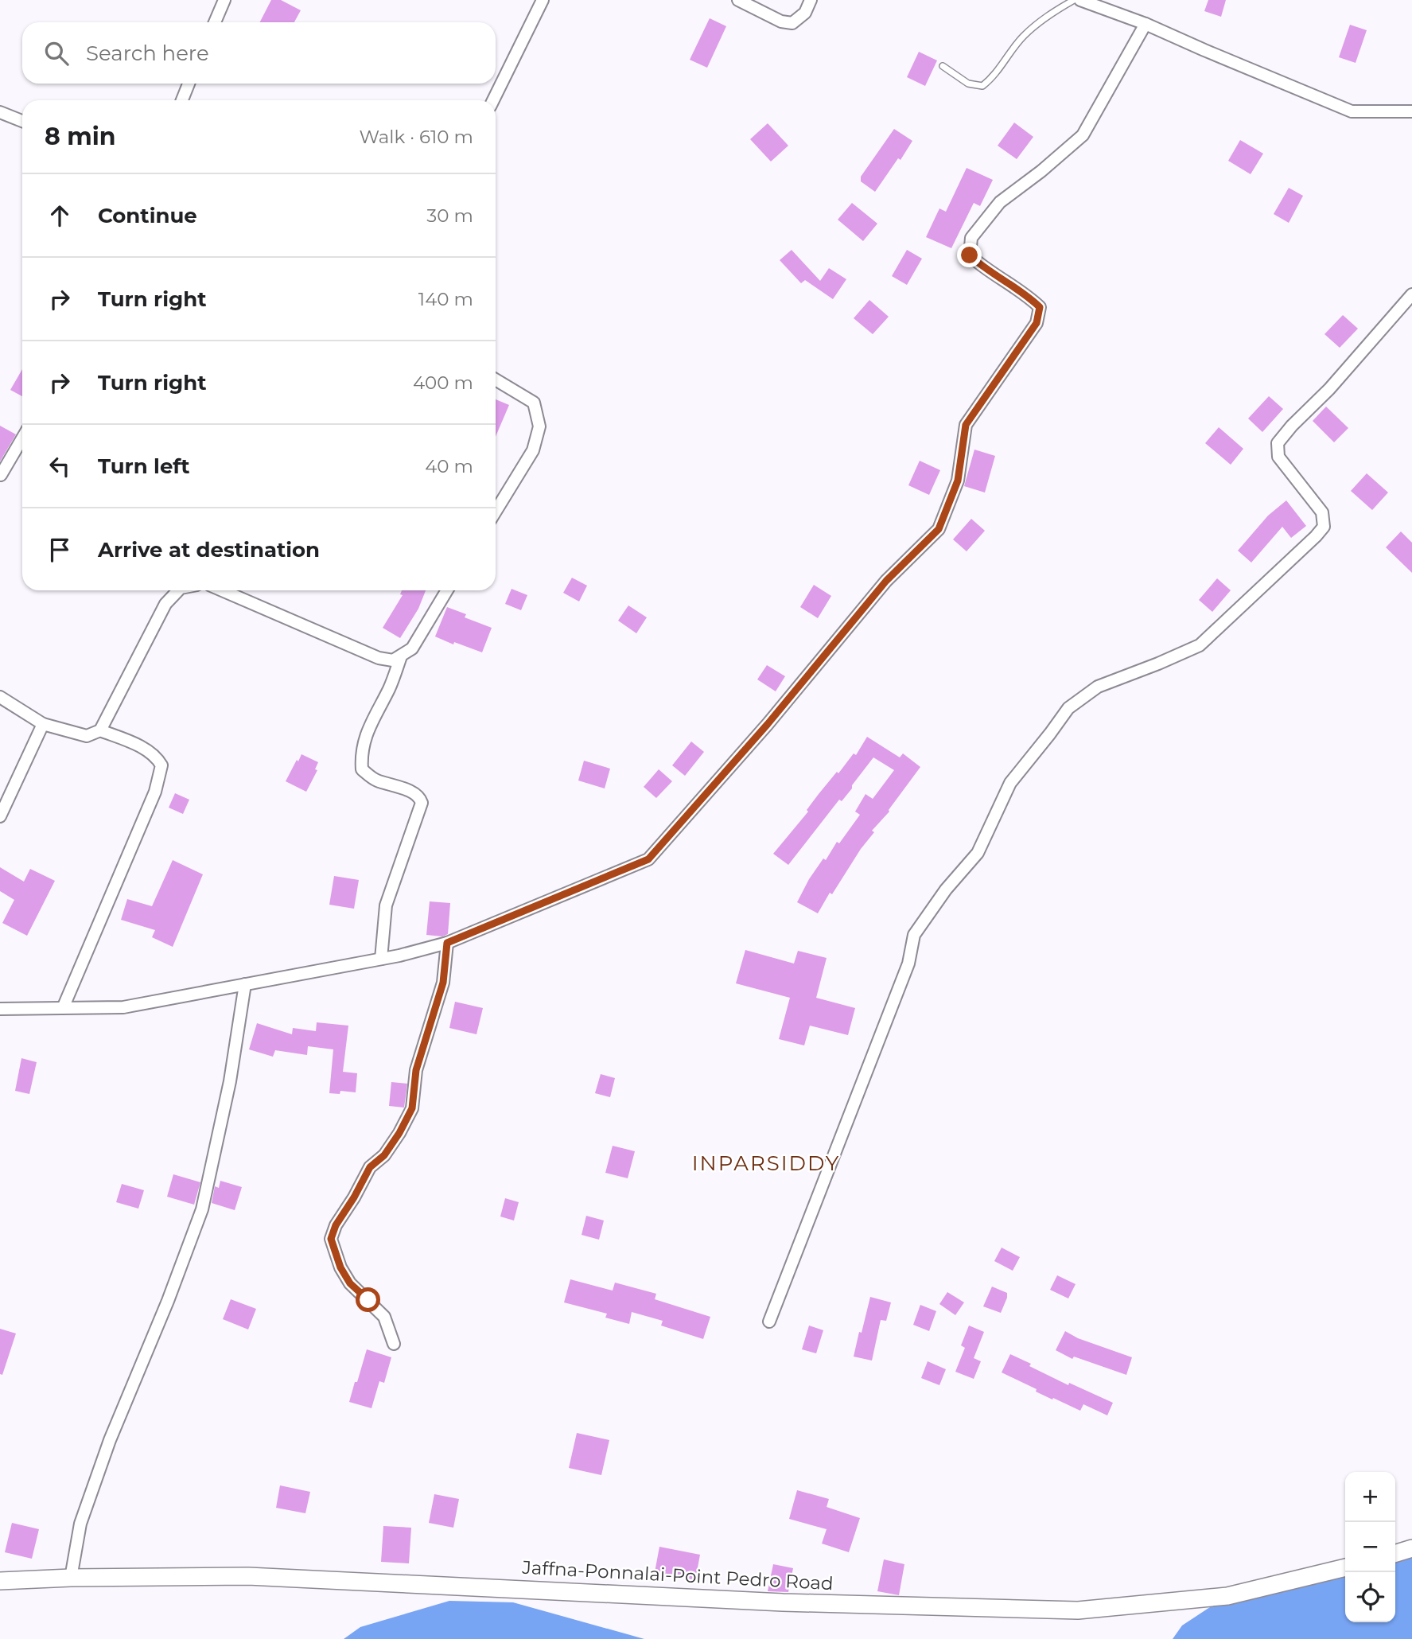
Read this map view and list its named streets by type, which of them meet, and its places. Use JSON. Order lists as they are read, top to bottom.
{
  "streets": {
    "main road": ["Jaffna-Ponnalai-Point Pedro Road"]
  },
  "districts": ["INPARSIDDY"],
  "page": {
    "search": "Search here",
    "heading": ["8 min", "Walk · 610 m"],
    "list": [
      ["Continue", "30 m"],
      ["Turn right", "140 m"],
      ["Turn right", "400 m"],
      ["Turn left", "40 m"],
      "Arrive at destination"
    ],
    "map_buttons": ["+", "−"]
  }
}
